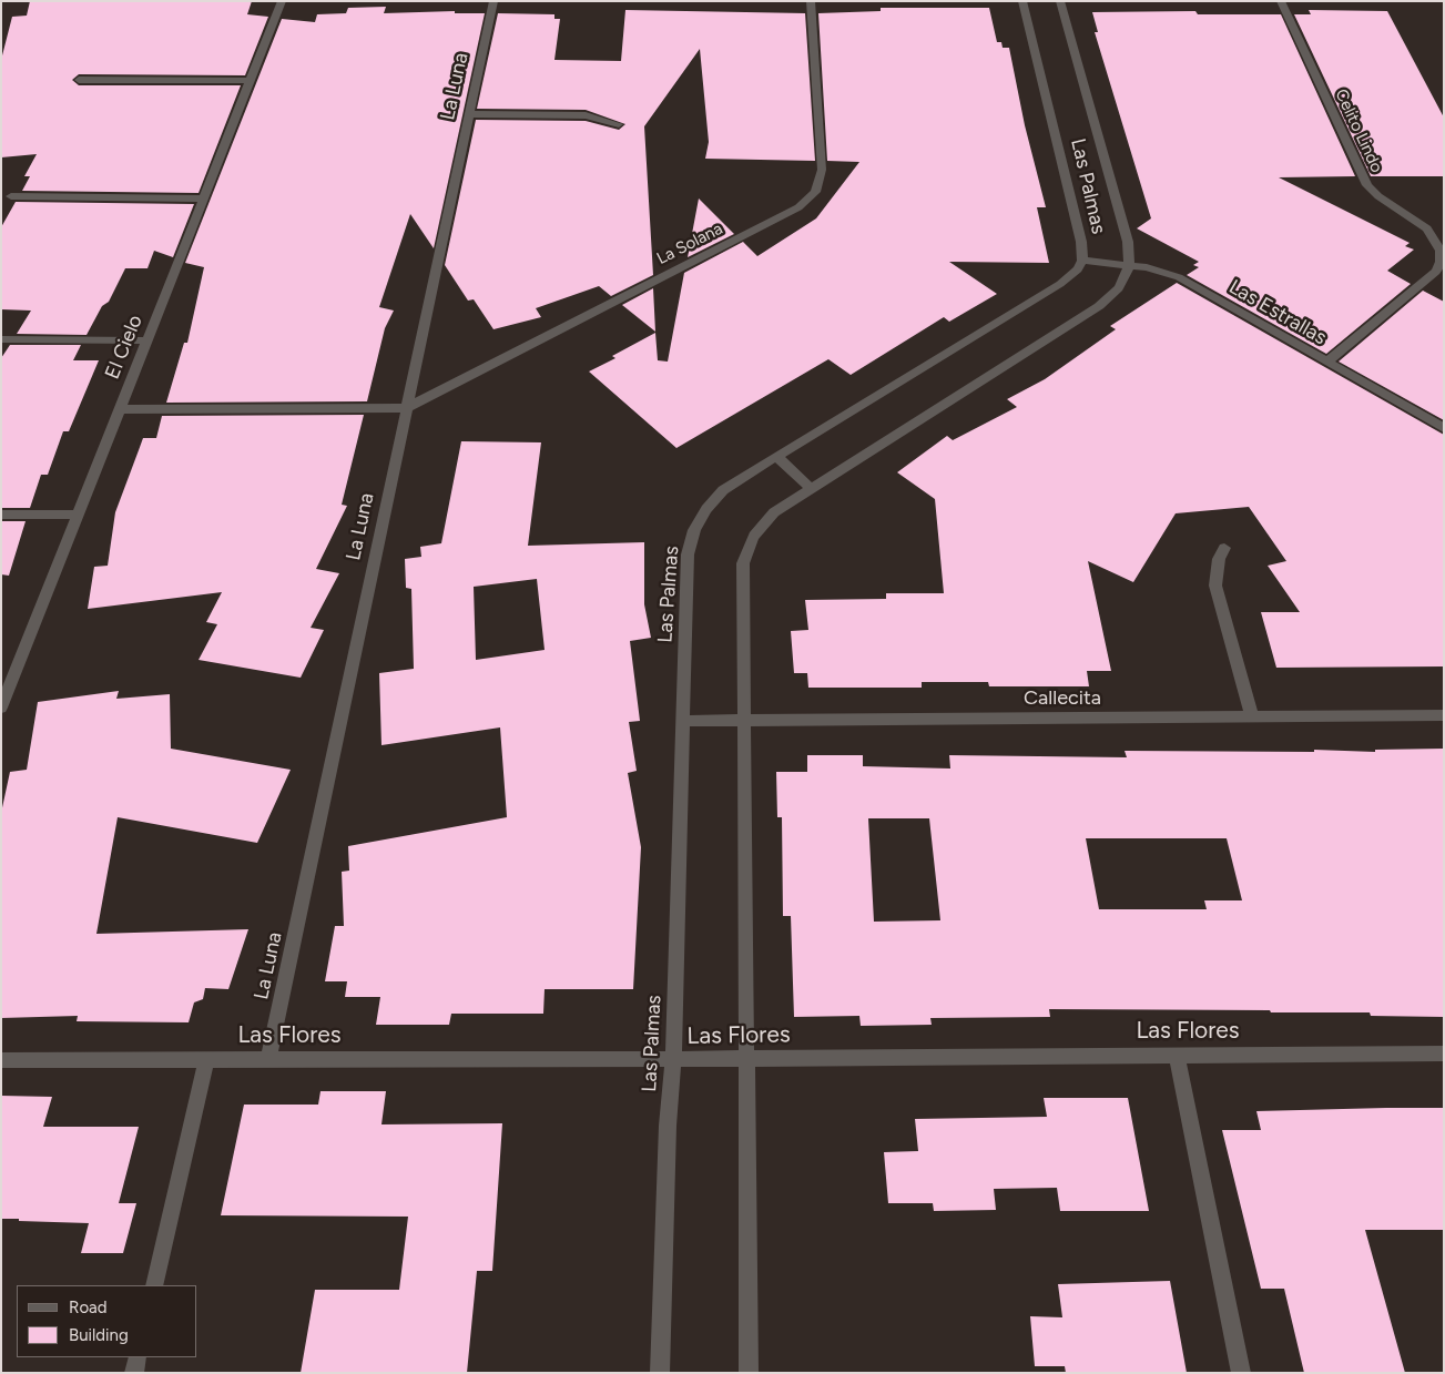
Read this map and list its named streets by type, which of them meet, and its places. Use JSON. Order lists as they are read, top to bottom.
{
  "streets": {
    "lane": [
      "La Luna",
      "Celito Lindo",
      "Las Palmas",
      "La Solana",
      "Las Estrallas",
      "El Cielo",
      "Callecita",
      "Las Flores"
    ]
  },
  "crossings": [
    ["La Luna", "La Solana"],
    ["La Luna", "Las Flores"],
    ["Celito Lindo", "Las Estrallas"],
    ["Las Palmas", "Las Estrallas"],
    ["Las Palmas", "Callecita"],
    ["Las Palmas", "Las Flores"]
  ],
  "legend": ["Road", "Building"]
}
